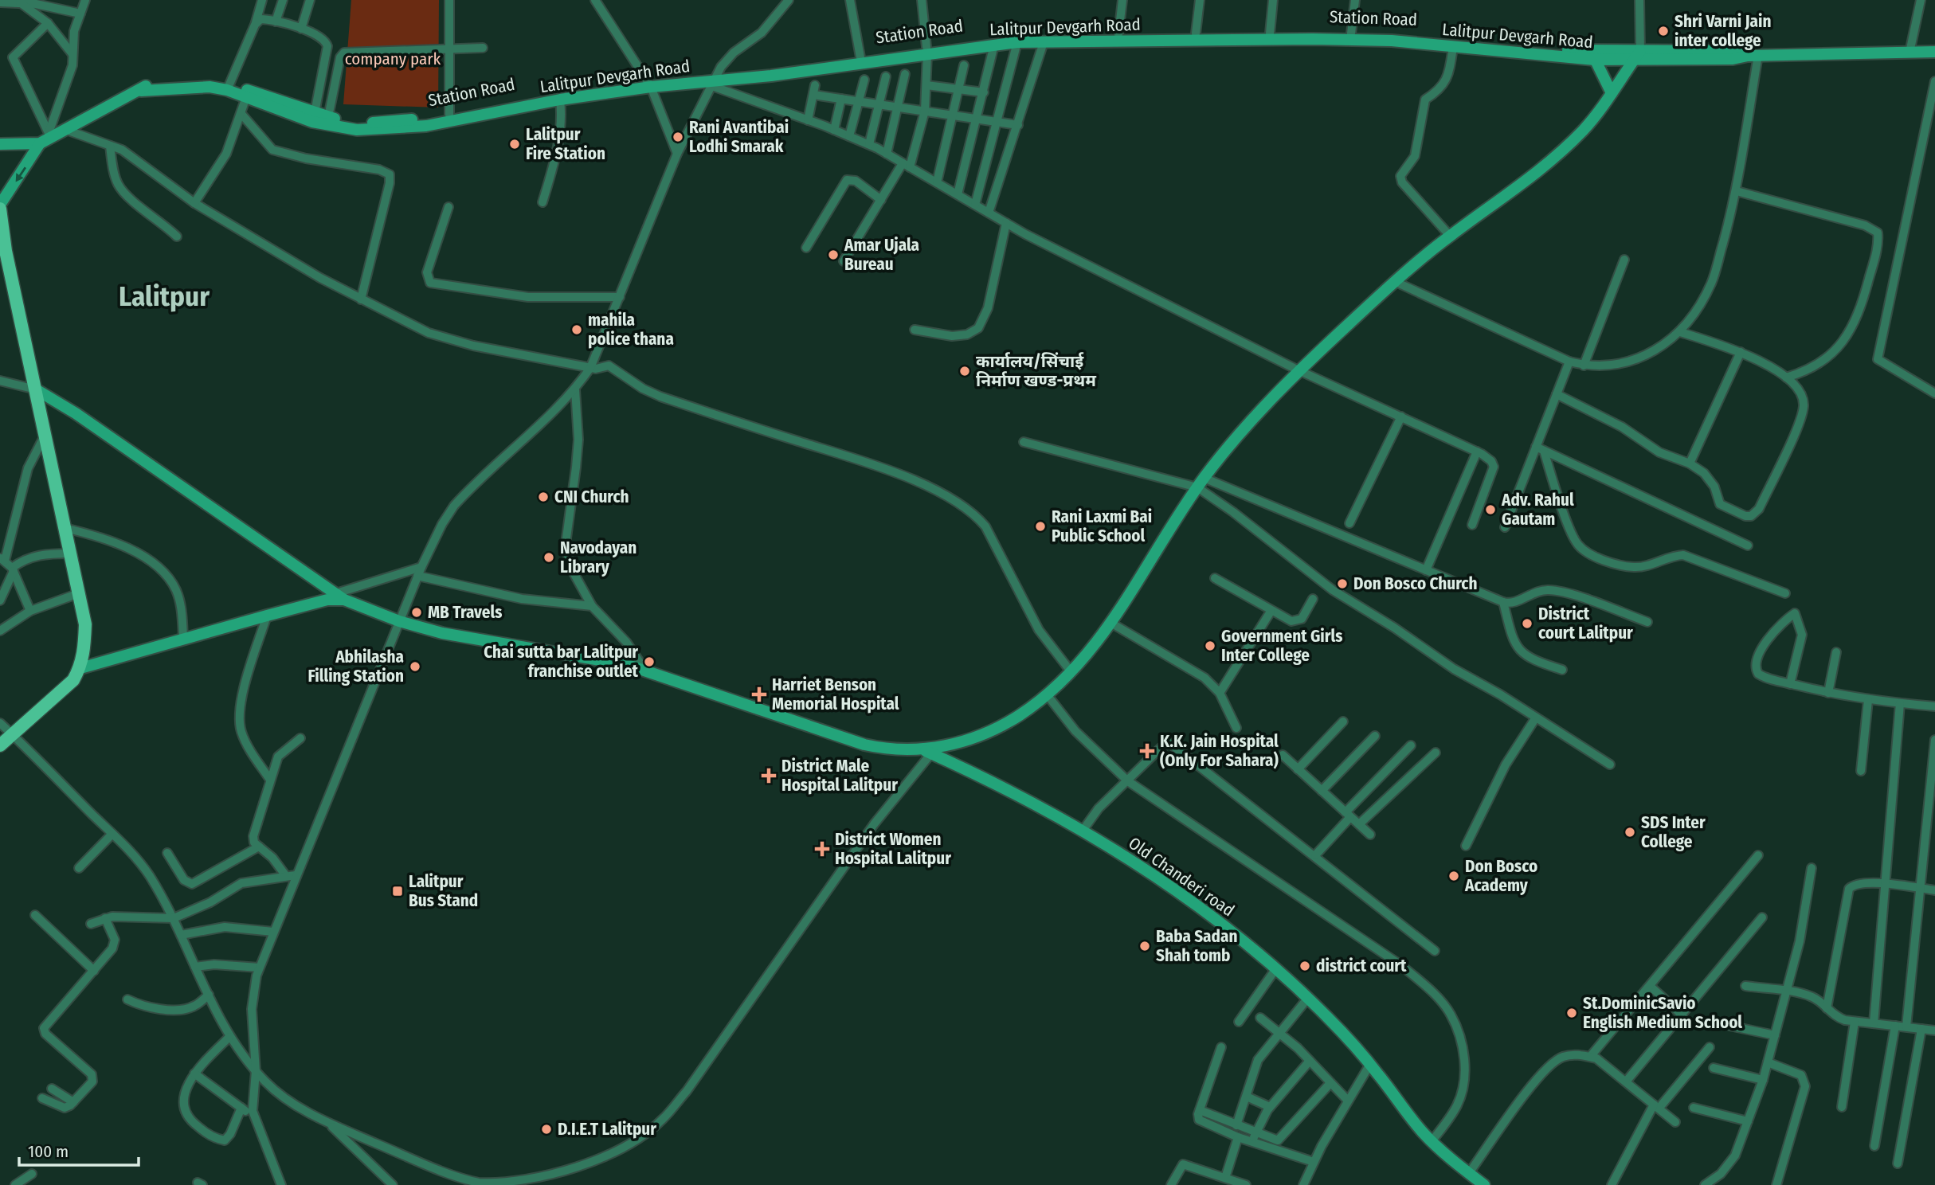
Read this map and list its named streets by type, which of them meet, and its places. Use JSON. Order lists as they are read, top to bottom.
{
  "streets": {
    "main road": ["Station Road", "Lalitpur Devgarh Road", "Old Chanderi road"]
  },
  "crossings": [
    ["Station Road", "Lalitpur Devgarh Road"]
  ],
  "districts": ["Lalitpur"],
  "parks": ["company park"],
  "places": {
    "other": [
      "Shri Varni Jain inter college",
      "Rani Avantibai Lodhi Smarak",
      "Lalitpur Fire Station",
      "Amar Ujala Bureau",
      "mahila police thana",
      "कार्यालय/सिंचाई निर्माण खण्ड-प्रथम",
      "CNI Church",
      "Adv. Rahul Gautam",
      "Rani Laxmi Bai Public School",
      "Navodayan Library",
      "Don Bosco Church",
      "MB Travels",
      "District court Lalitpur",
      "Government Girls Inter College",
      "Chai sutta bar Lalitpur franchise outlet",
      "Abhilasha Filling Station",
      "SDS Inter College",
      "Don Bosco Academy",
      "Baba Sadan Shah tomb",
      "district court",
      "St.DominicSavio English Medium School",
      "D.I.E.T Lalitpur"
    ],
    "health": [
      "Harriet Benson Memorial Hospital",
      "K.K. Jain Hospital (Only For Sahara)",
      "District Male Hospital Lalitpur",
      "District Women Hospital Lalitpur"
    ],
    "transit": ["Lalitpur Bus Stand"]
  },
  "scale_bar": "100 m"
}
